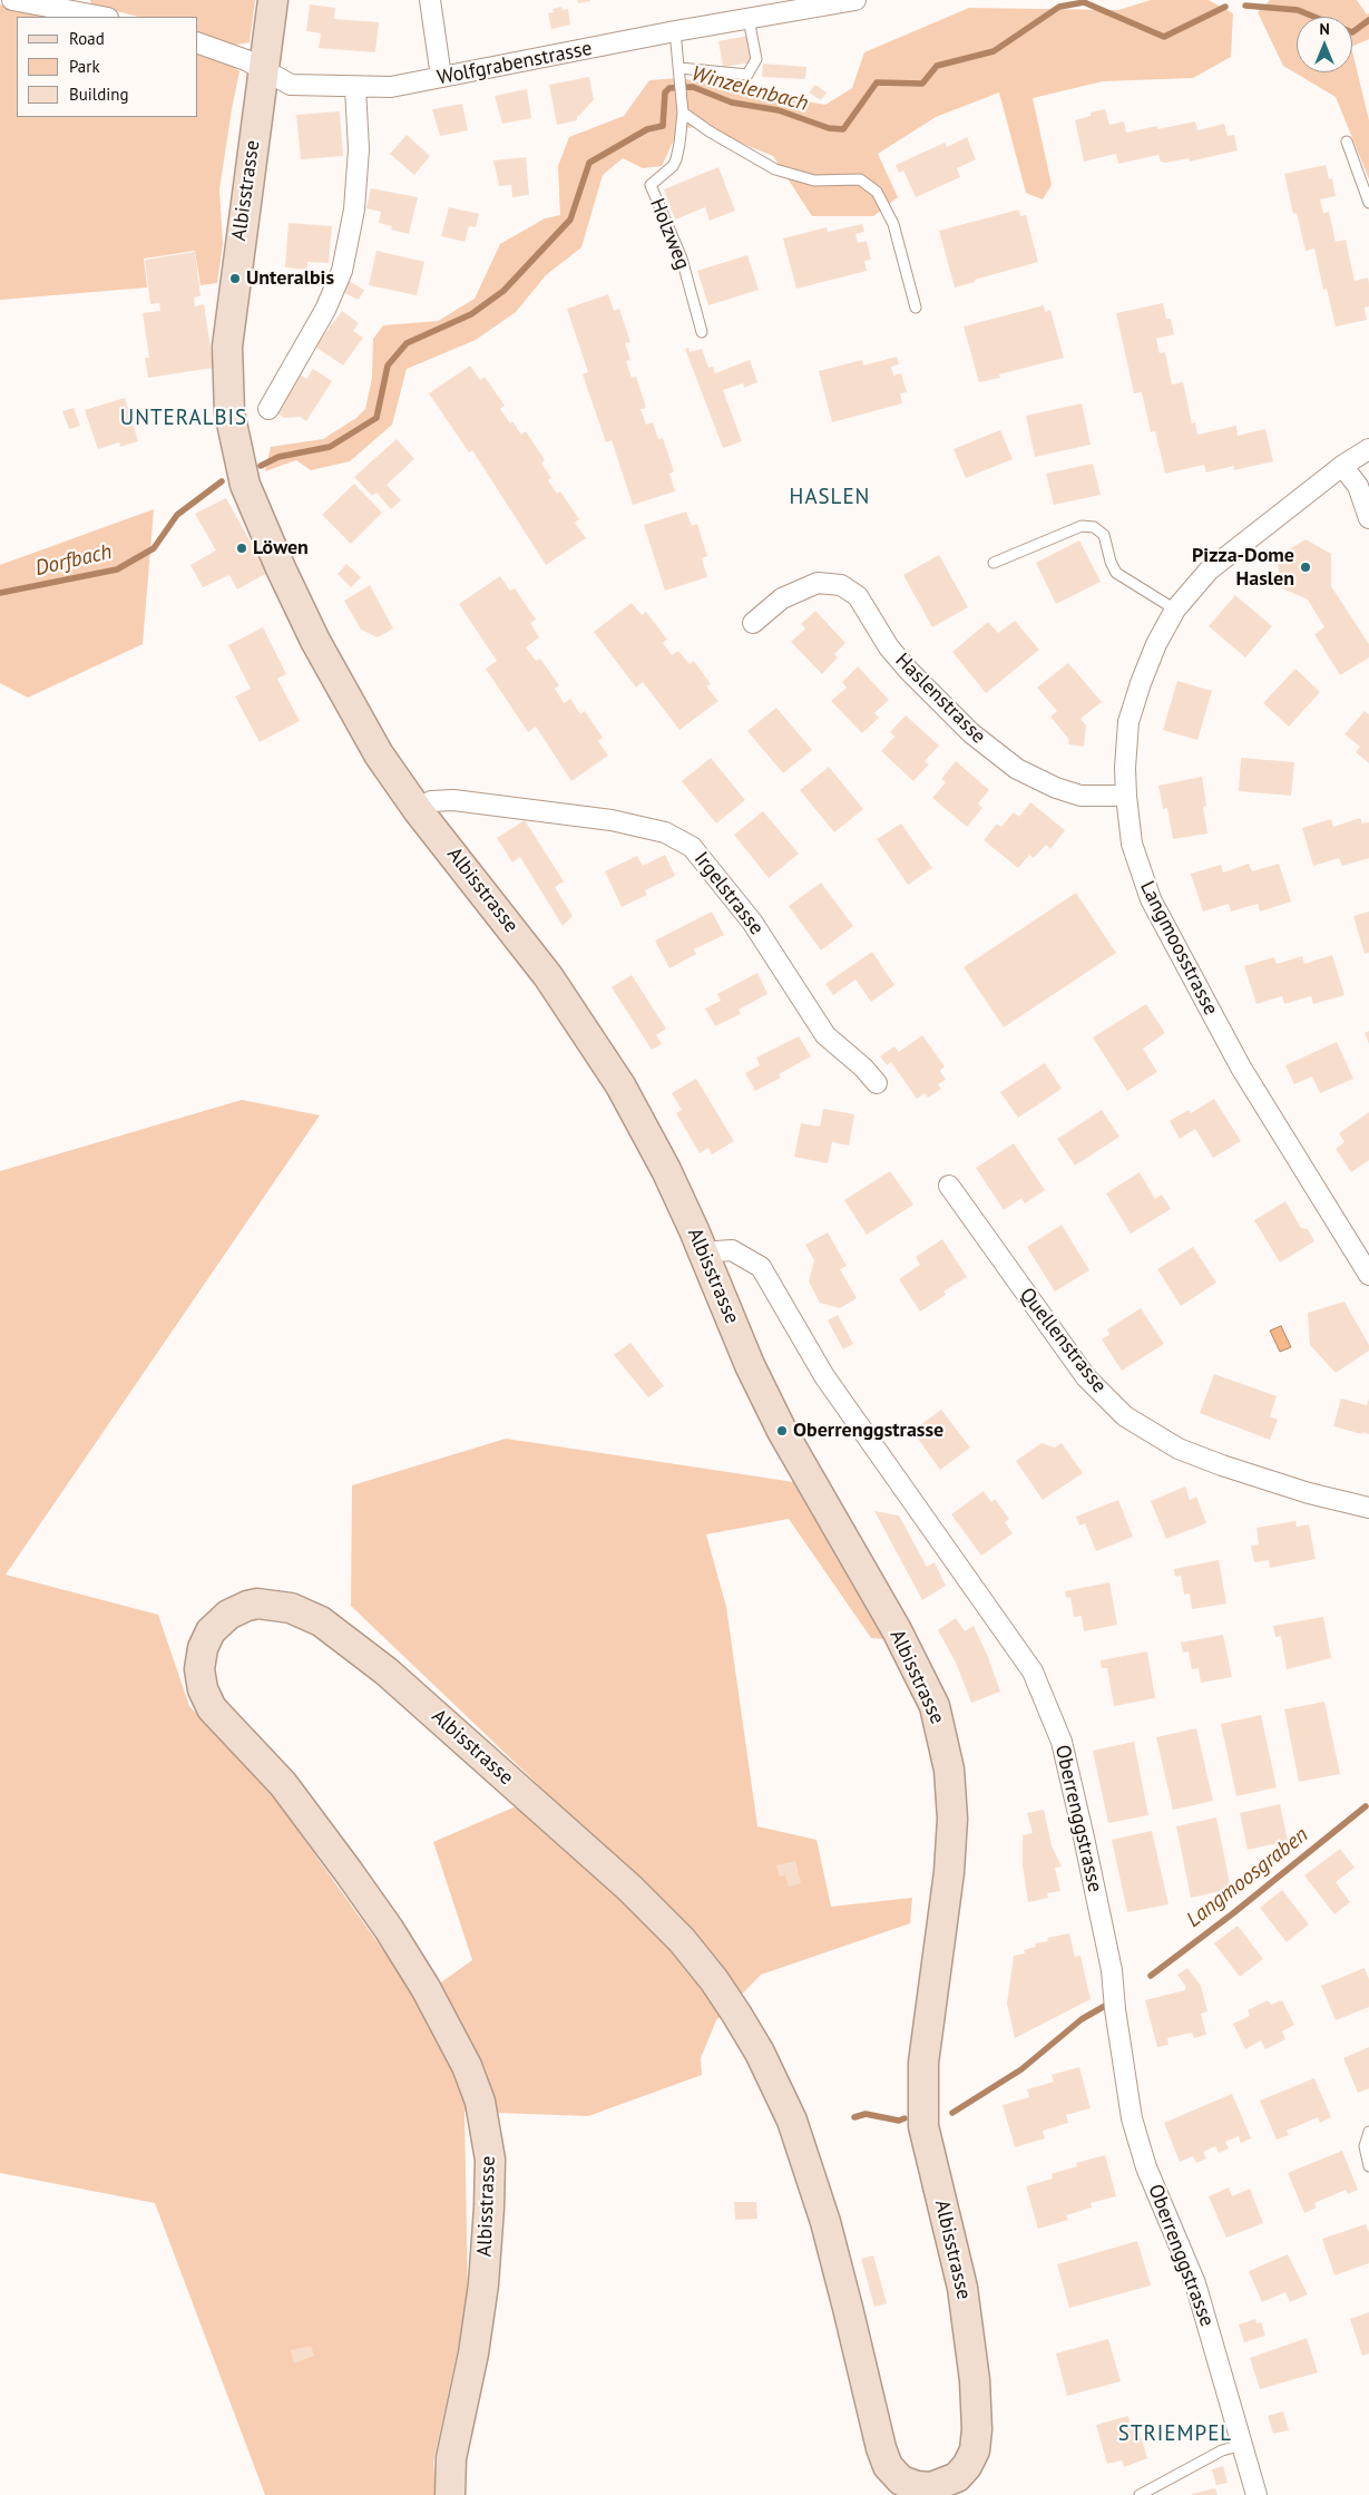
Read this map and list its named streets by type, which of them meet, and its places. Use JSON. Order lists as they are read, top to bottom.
{
  "streets": {
    "main road": ["Albisstrasse"],
    "street": [
      "Wolfgrabenstrasse",
      "Haslenstrasse",
      "Irgelstrasse",
      "Langmoosstrasse",
      "Quellenstrasse",
      "Oberrenggstrasse"
    ],
    "lane": ["Holzweg"]
  },
  "crossings": [
    ["Wolfgrabenstrasse", "Albisstrasse"],
    ["Albisstrasse", "Irgelstrasse"],
    ["Albisstrasse", "Oberrenggstrasse"],
    ["Haslenstrasse", "Langmoosstrasse"]
  ],
  "districts": ["UNTERALBIS", "HASLEN", "STRIEMPEL"],
  "water": ["Winzelenbach", "Dorfbach", "Langmoosgraben"],
  "places": [
    "Unteralbis",
    "Löwen",
    "Pizza-Dome Haslen",
    "Oberrenggstrasse"
  ],
  "legend": ["Road", "Park", "Building"],
  "north": "top"
}
